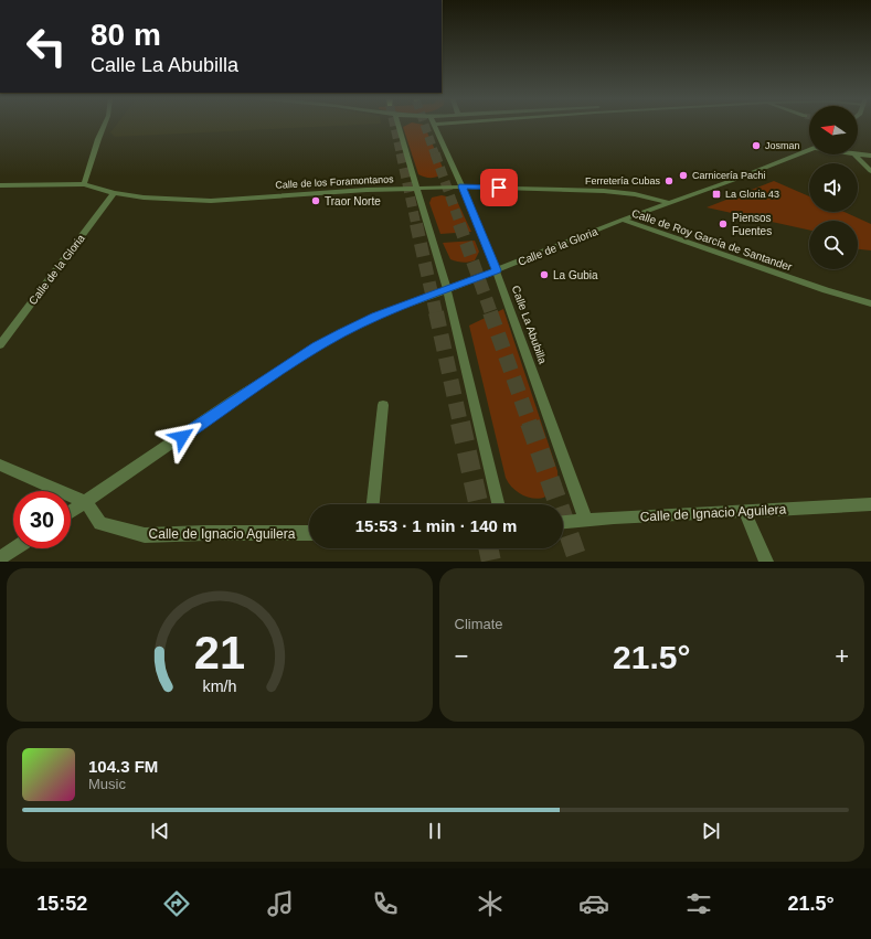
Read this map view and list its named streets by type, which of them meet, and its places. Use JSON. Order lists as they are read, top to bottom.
{
  "streets": {
    "street": [
      "Calle de los Foramontanos",
      "Calle de Roy García de Santander",
      "Calle de la Gloria",
      "Calle La Abubilla",
      "Calle de Ignacio Aguilera"
    ]
  },
  "crossings": [
    ["Calle de los Foramontanos", "Calle de la Gloria"],
    ["Calle de los Foramontanos", "Calle La Abubilla"],
    ["Calle de Roy García de Santander", "Calle de la Gloria"],
    ["Calle de la Gloria", "Calle La Abubilla"],
    ["Calle de la Gloria", "Calle de Ignacio Aguilera"],
    ["Calle La Abubilla", "Calle de Ignacio Aguilera"]
  ],
  "places": {
    "other": [
      "Josman",
      "Carnicería Pachi",
      "Ferretería Cubas",
      "Traor Norte",
      "Piensos Fuentes",
      "La Gubia"
    ],
    "transit": ["La Gloria 43"]
  },
  "north": "left",
  "page": {
    "turn": ["80 m", "Calle La Abubilla"],
    "limit": "30",
    "trip": "15:53 · 1 min · 140 m",
    "tile": "Climate",
    "heat": ["−", "21.5°", "+"],
    "song": ["104.3 FM", "Music"],
    "tabs": ["15:52", "21.5°"],
    "gauge": ["21", "km/h"]
  }
}
